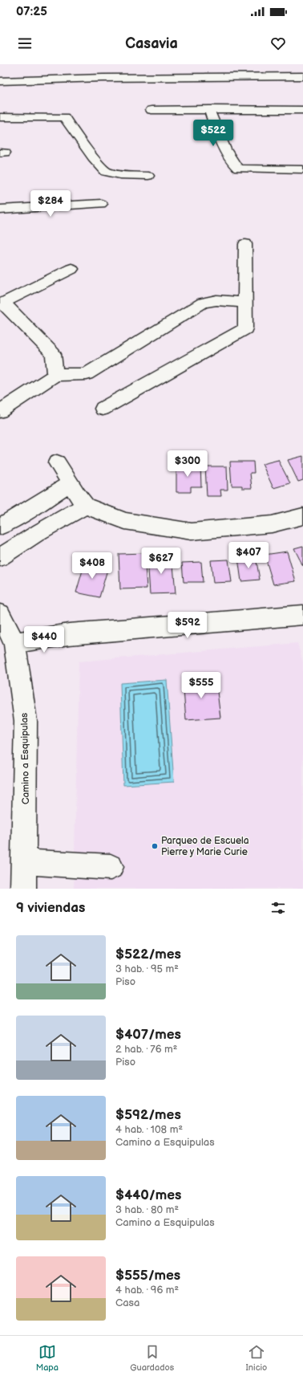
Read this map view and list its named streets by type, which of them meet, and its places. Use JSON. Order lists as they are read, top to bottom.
{
  "streets": {
    "street": ["Camino a Esquipulas"]
  },
  "places": ["Parqueo de Escuela Pierre y Marie Curie"],
  "page": {
    "status": "07:25",
    "header": "Casavia",
    "price": [
      "$522",
      "$284",
      "$300",
      "$407",
      "$627",
      "$408",
      "$592",
      "$440",
      "$555"
    ],
    "heading": "9 viviendas",
    "list": [
      {
        "name": "$522/mes",
        "note": "3 hab. · 95 m² · Piso"
      },
      {
        "name": "$407/mes",
        "note": "2 hab. · 76 m² · Piso"
      },
      {
        "name": "$592/mes",
        "note": "4 hab. · 108 m² · Camino a Esquipulas"
      },
      {
        "name": "$440/mes",
        "note": "3 hab. · 80 m² · Camino a Esquipulas"
      },
      {
        "name": "$555/mes",
        "note": "4 hab. · 96 m² · Casa"
      }
    ],
    "tabs": ["Mapa", "Guardados", "Inicio"]
  }
}
